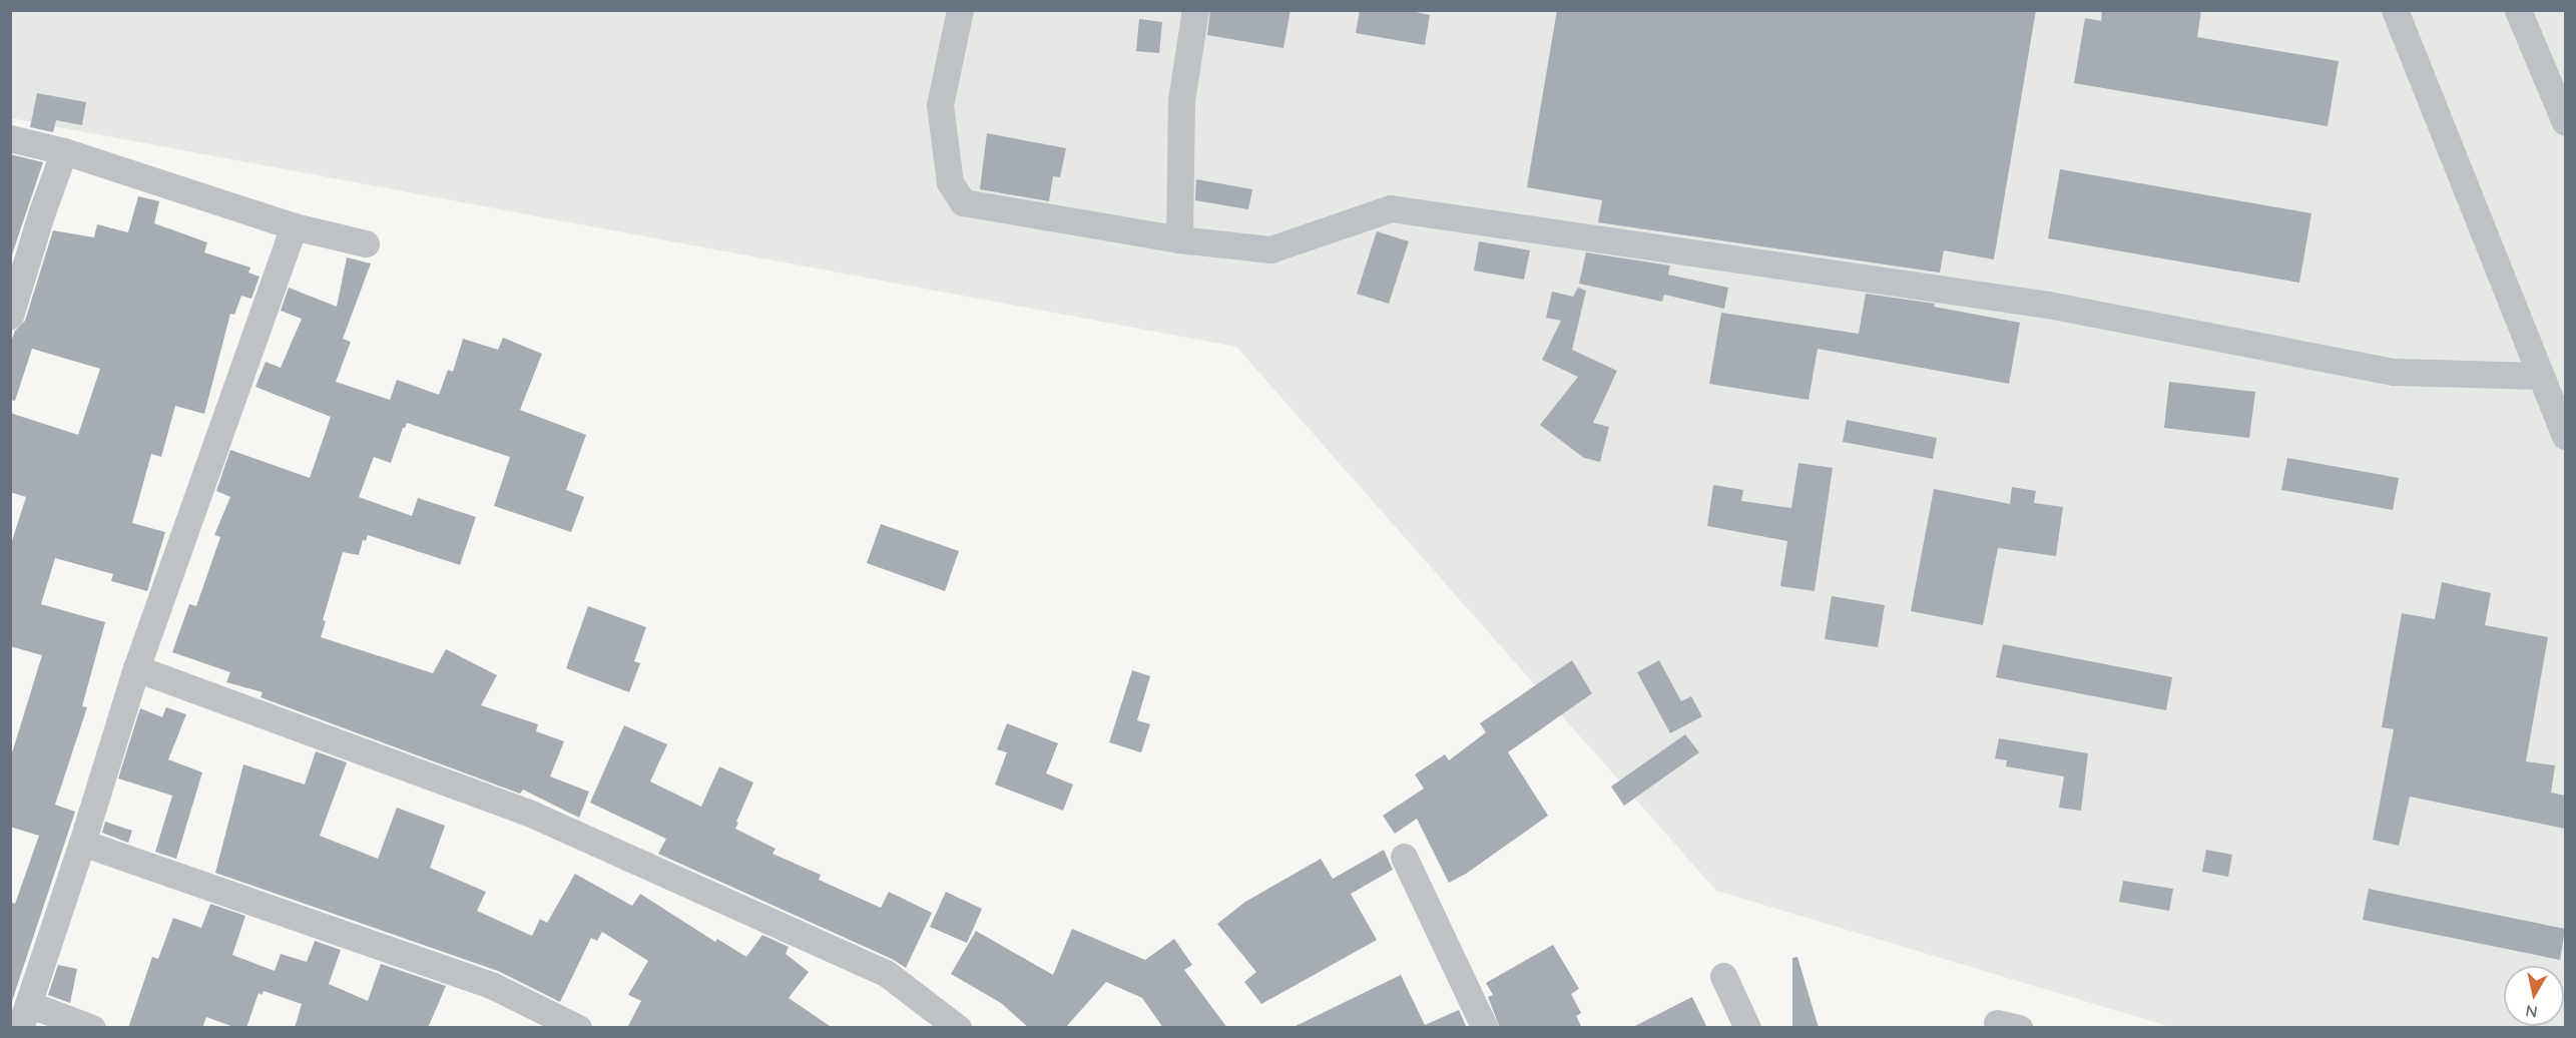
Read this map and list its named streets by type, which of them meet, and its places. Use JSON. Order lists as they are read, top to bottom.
{
  "north": "bottom"
}
